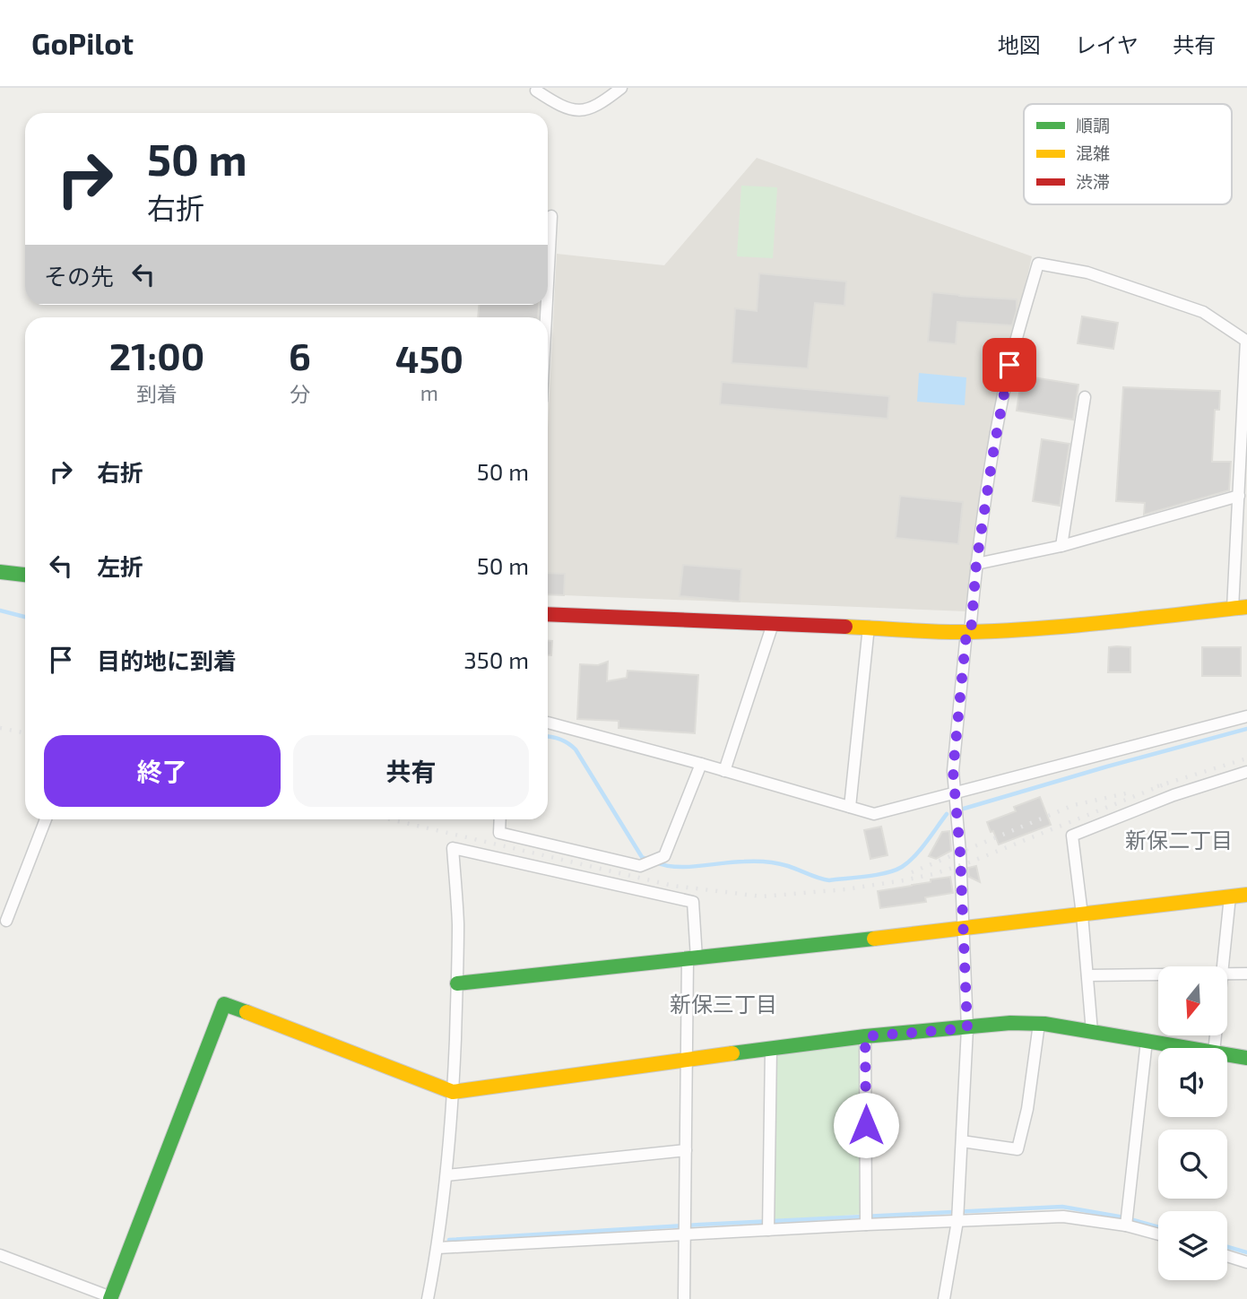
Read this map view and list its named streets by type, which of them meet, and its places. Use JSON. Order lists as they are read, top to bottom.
{
  "districts": ["新保二丁目", "新保三丁目"],
  "legend": ["順調", "混雑", "渋滞"],
  "north": "bottom",
  "page": {
    "header": "GoPilot",
    "nav": ["地図", "レイヤ", "共有"],
    "turn": ["50 m", "右折"],
    "then": "その先",
    "eta": [
      "21:00",
      "到着",
      "6",
      "分",
      "450",
      "m"
    ],
    "list": [
      {
        "name": "右折",
        "value": "50 m"
      },
      {
        "name": "左折",
        "value": "50 m"
      },
      {
        "name": "目的地に到着",
        "value": "350 m"
      }
    ],
    "buttons": ["終了", "共有"]
  }
}
